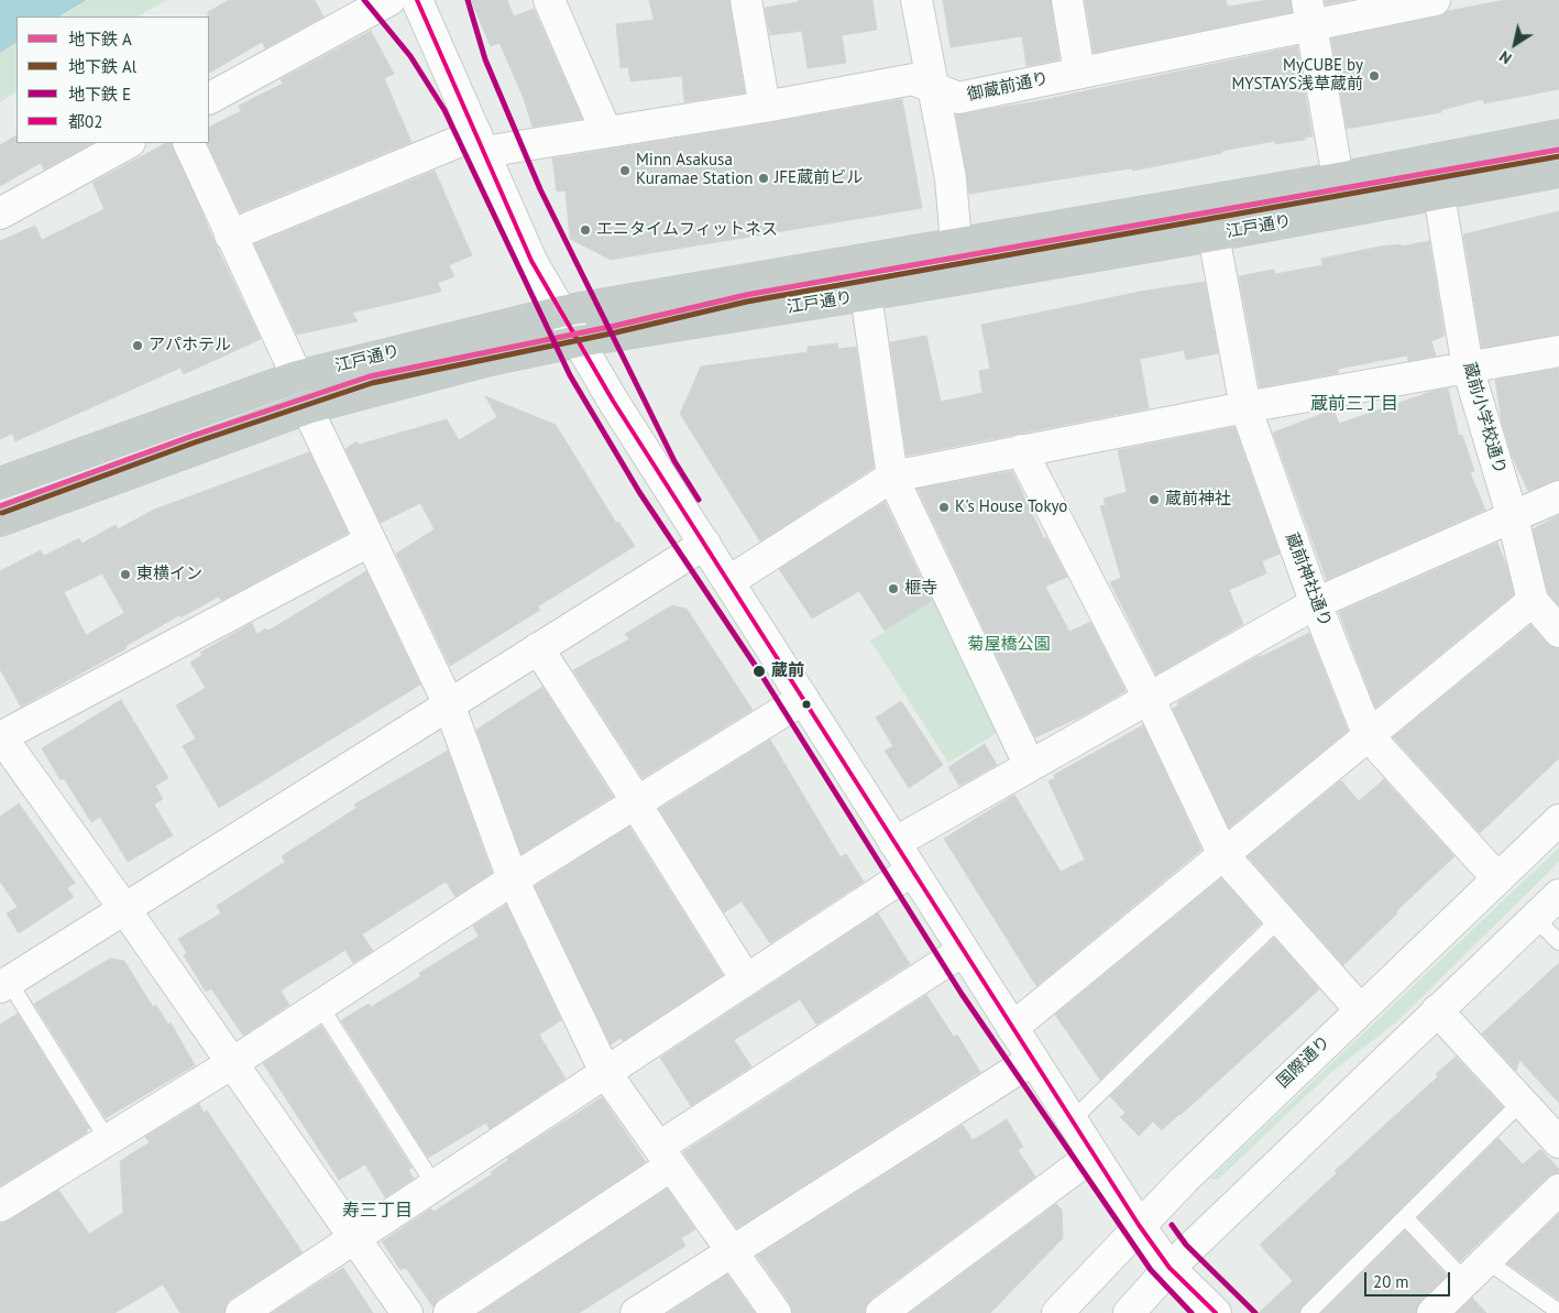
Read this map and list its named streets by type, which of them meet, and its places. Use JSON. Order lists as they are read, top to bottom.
{
  "streets": {
    "highway": ["江戸通り"],
    "street": [
      "御蔵前通り",
      "蔵前小学校通り",
      "蔵前神社通り",
      "国際通り"
    ]
  },
  "crossings": [
    ["江戸通り", "蔵前小学校通り"],
    ["江戸通り", "蔵前神社通り"],
    ["蔵前神社通り", "国際通り"]
  ],
  "districts": ["蔵前三丁目", "寿三丁目"],
  "parks": ["菊屋橋公園"],
  "places": [
    "MyCUBE by MYSTAYS浅草蔵前",
    "Minn Asakusa Kuramae Station",
    "JFE蔵前ビル",
    "エニタイムフィットネス",
    "アパホテル",
    "蔵前神社",
    "K's House Tokyo",
    "東横イン",
    "榧寺",
    "蔵前"
  ],
  "lines": [
    "metro line E",
    "transit line 都02",
    "metro line A",
    "metro line Al"
  ],
  "legend": [
    "地下鉄 A",
    "地下鉄 Al",
    "地下鉄 E",
    "都02"
  ],
  "scale_bar": "20 m",
  "north": "bottom left"
}
